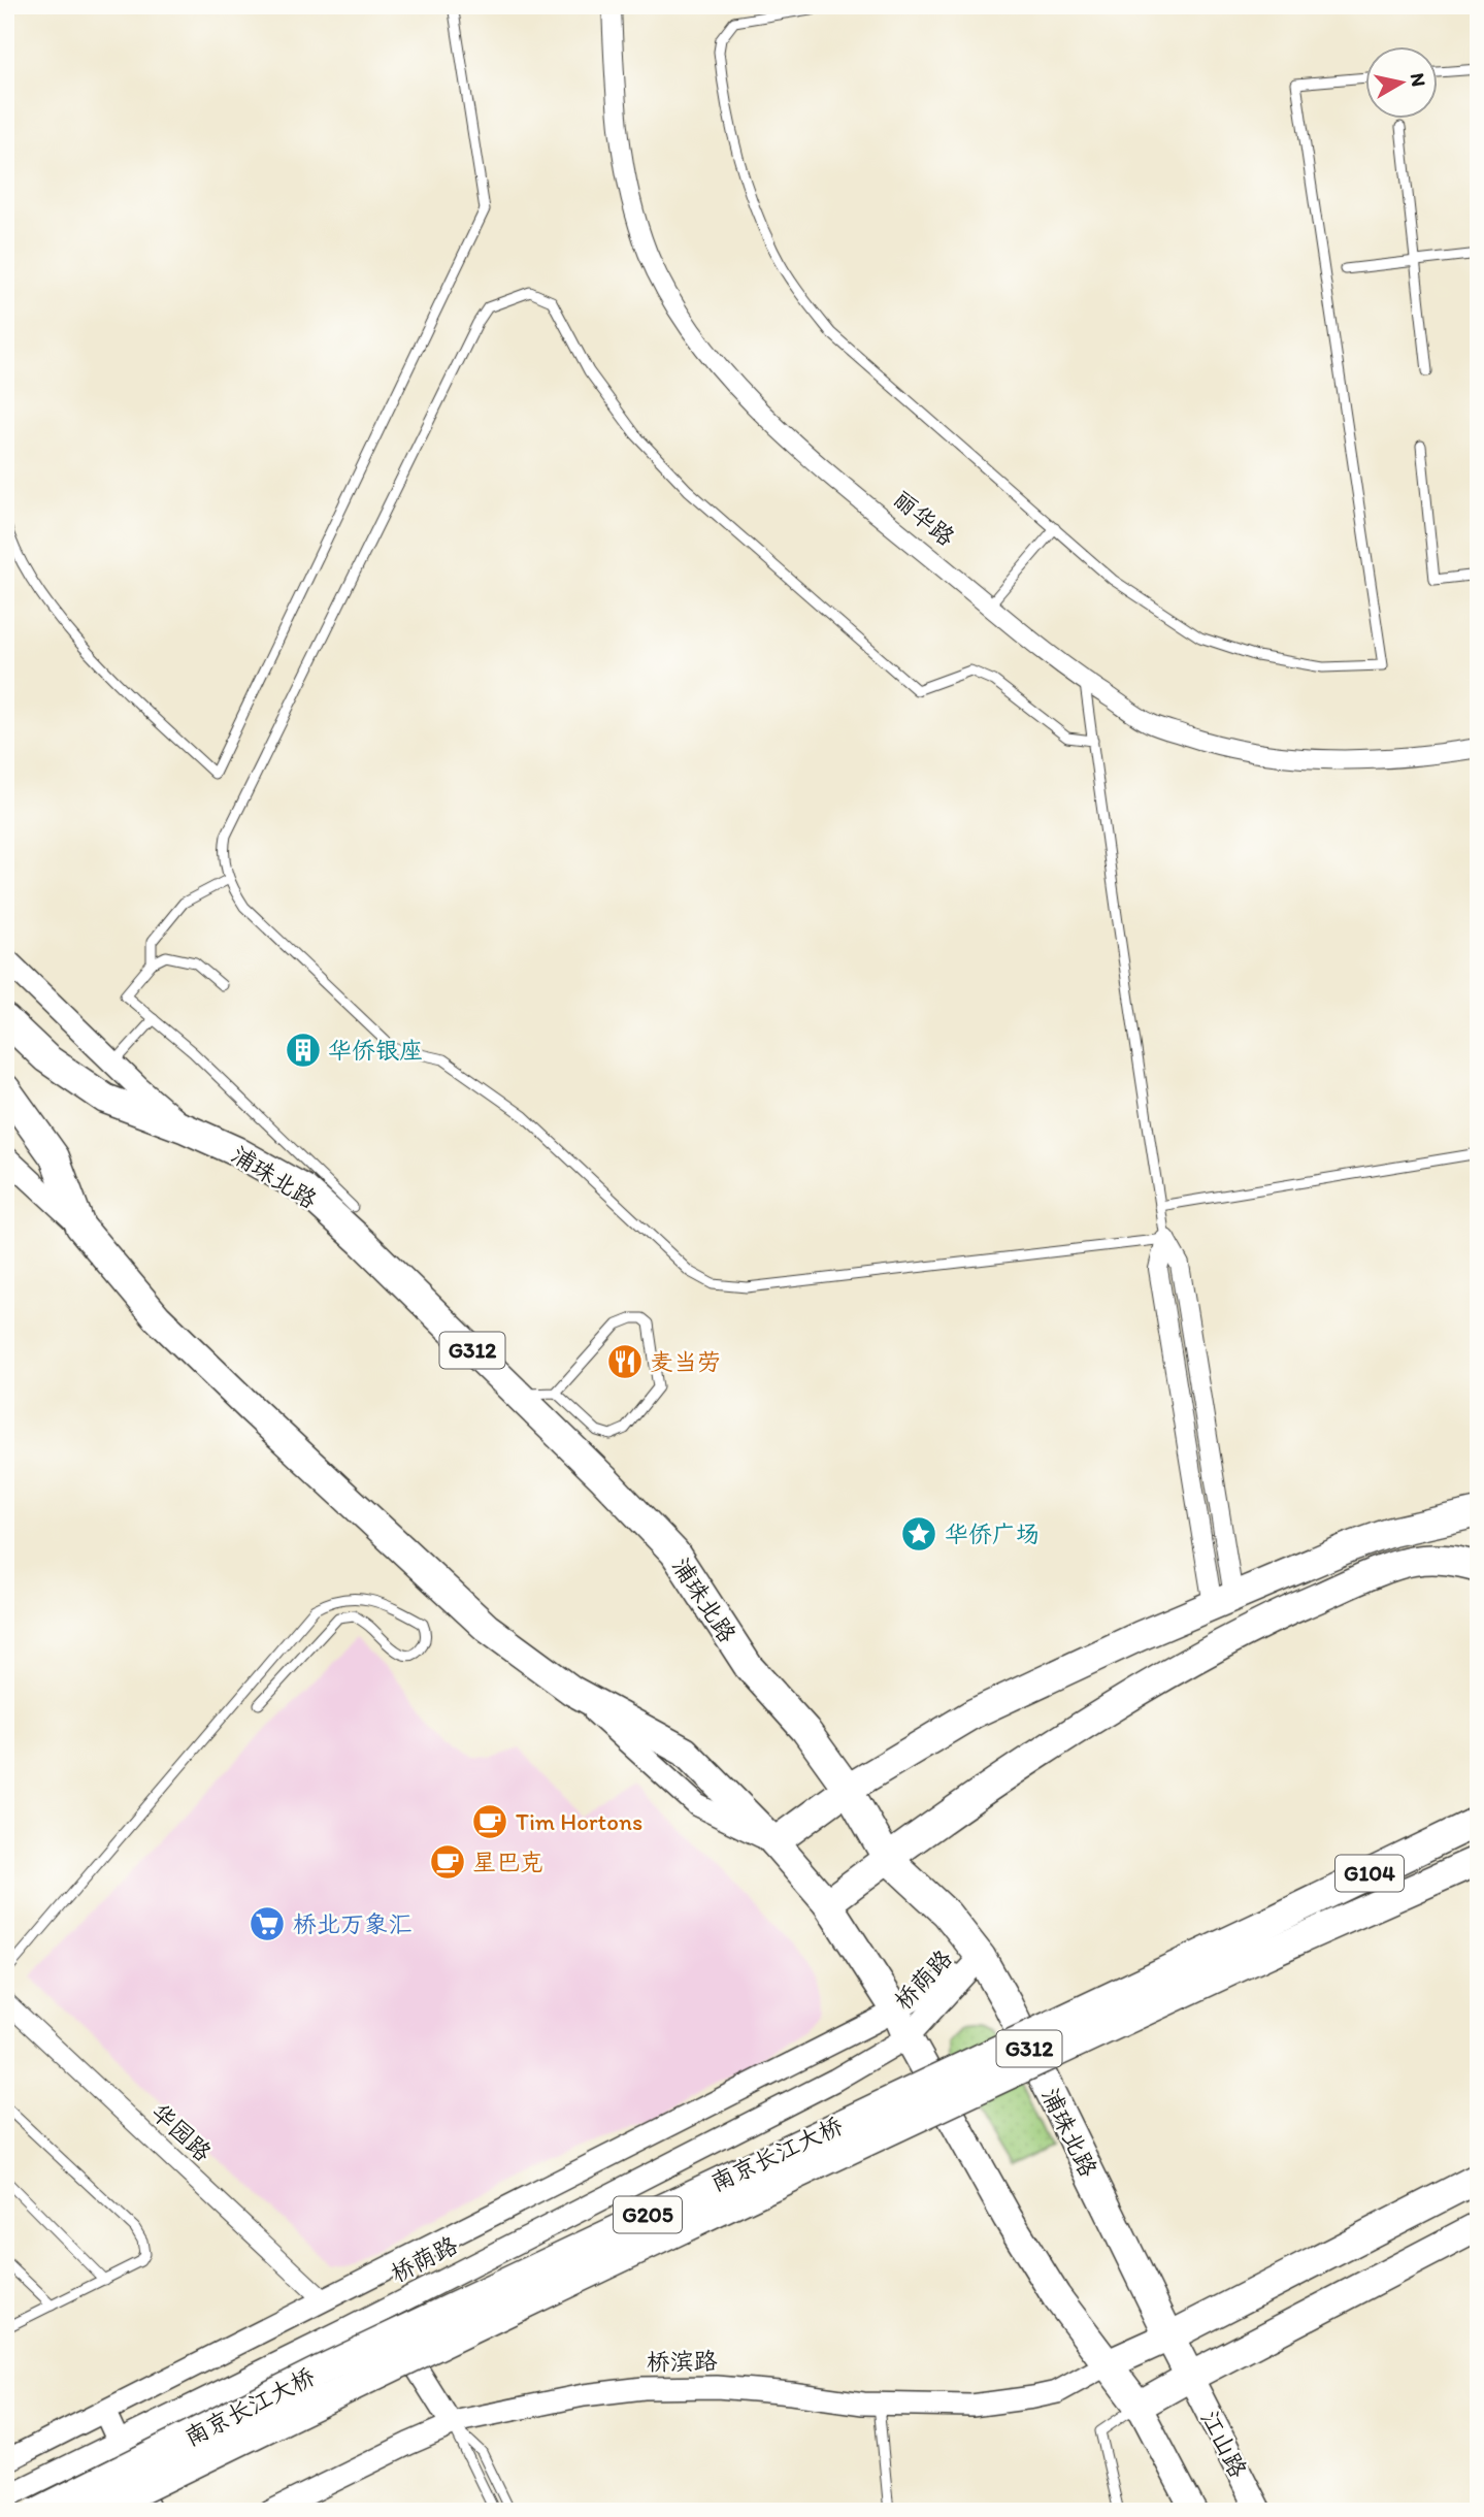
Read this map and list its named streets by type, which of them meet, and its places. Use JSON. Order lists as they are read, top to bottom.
{
  "streets": {
    "main road": [
      "浦珠北路",
      "G312",
      "G104",
      "南京长江大桥",
      "G205",
      "江山路"
    ],
    "street": [
      "丽华路",
      "桥荫路",
      "华园路",
      "桥滨路"
    ]
  },
  "crossings": [
    ["浦珠北路", "桥荫路"],
    ["浦珠北路", "江山路"],
    ["桥荫路", "华园路"]
  ],
  "places": {
    "building": ["华侨银座"],
    "restaurant": ["麦当劳"],
    "place": ["华侨广场"],
    "cafe": ["Tim Hortons", "星巴克"],
    "supermarket": ["桥北万象汇"]
  },
  "north": "right"
}
